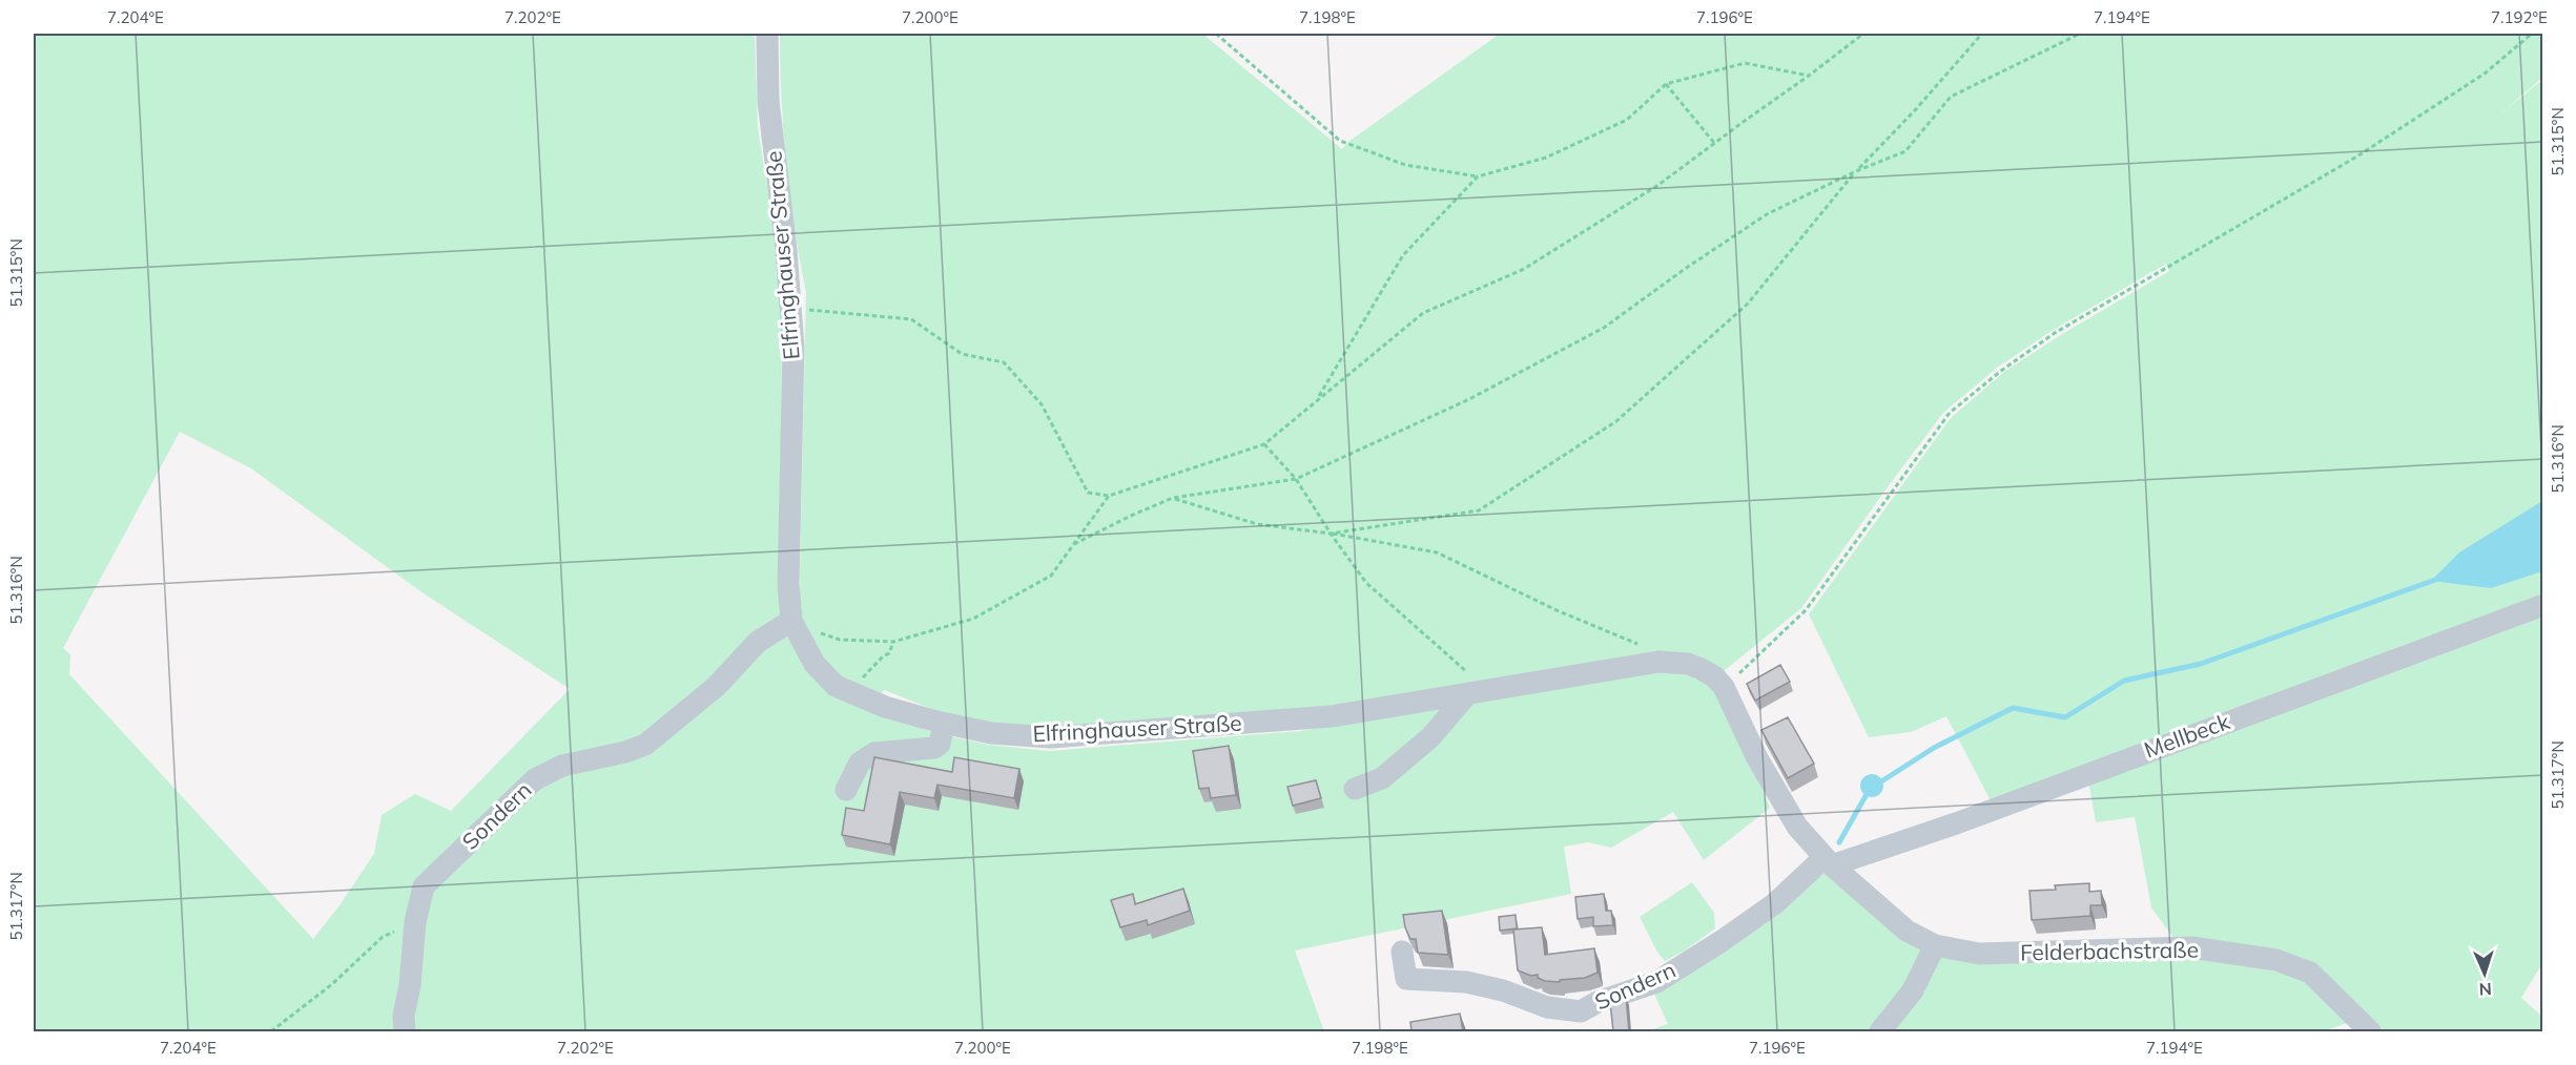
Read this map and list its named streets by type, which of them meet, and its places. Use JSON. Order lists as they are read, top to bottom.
{
  "streets": {
    "street": [
      "Elfringhauser Straße",
      "Mellbeck",
      "Sondern",
      "Felderbachstraße"
    ]
  },
  "crossings": [
    ["Elfringhauser Straße", "Mellbeck"],
    ["Elfringhauser Straße", "Sondern"],
    ["Elfringhauser Straße", "Felderbachstraße"],
    ["Mellbeck", "Sondern"],
    ["Mellbeck", "Felderbachstraße"],
    ["Sondern", "Felderbachstraße"]
  ],
  "north": "bottom",
  "coordinates": [
    "7.204°E",
    "7.202°E",
    "7.200°E",
    "7.198°E",
    "7.196°E",
    "7.194°E",
    "7.192°E",
    "51.315°N",
    "51.316°N",
    "51.317°N"
  ]
}
